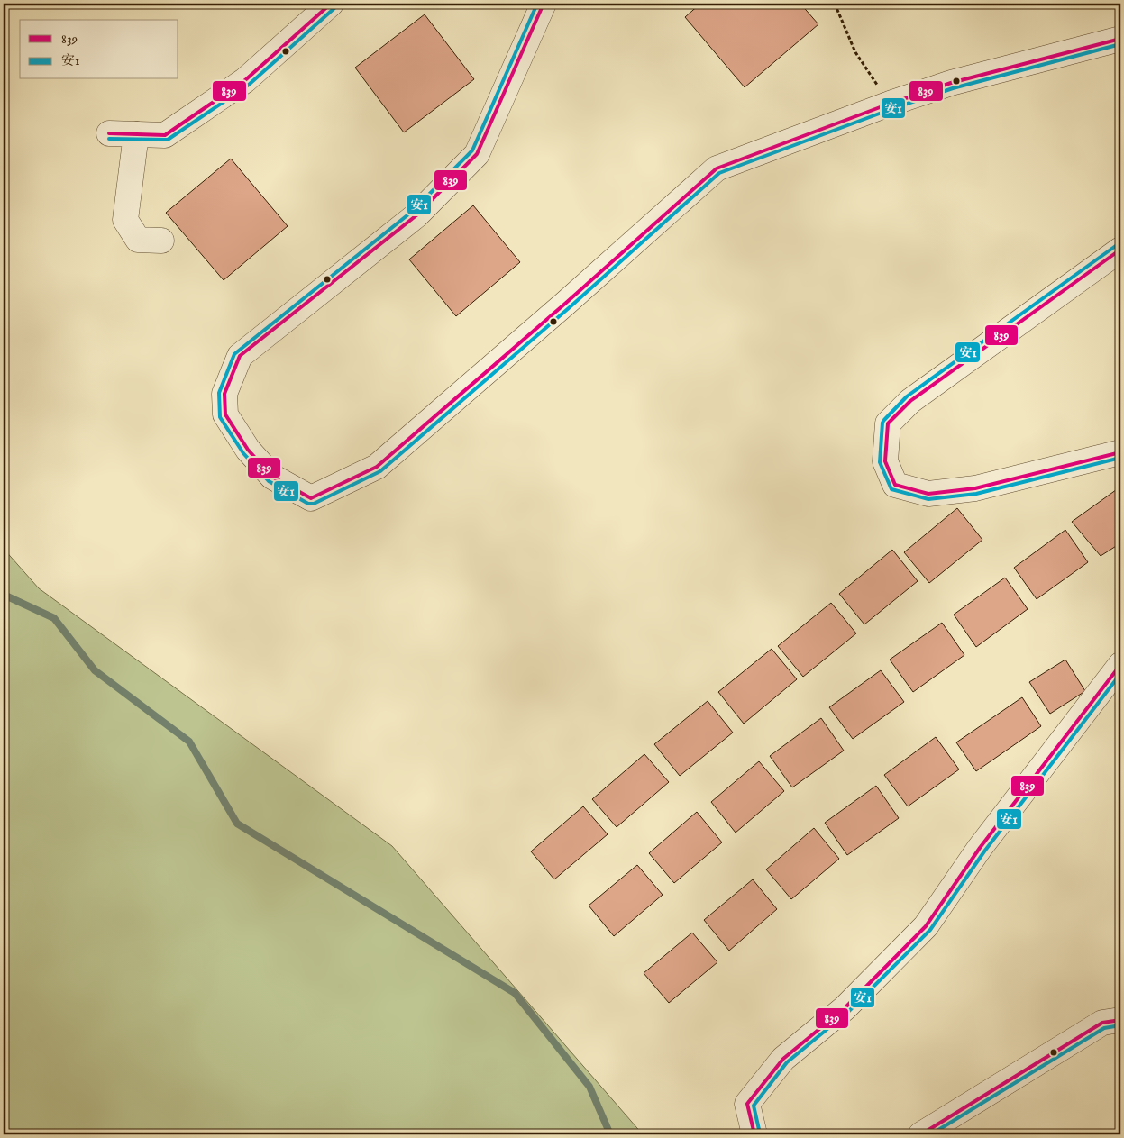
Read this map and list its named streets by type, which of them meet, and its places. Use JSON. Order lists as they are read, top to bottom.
{
  "lines": ["transit line 839", "transit line 安1"],
  "legend": ["839", "安1"]
}
